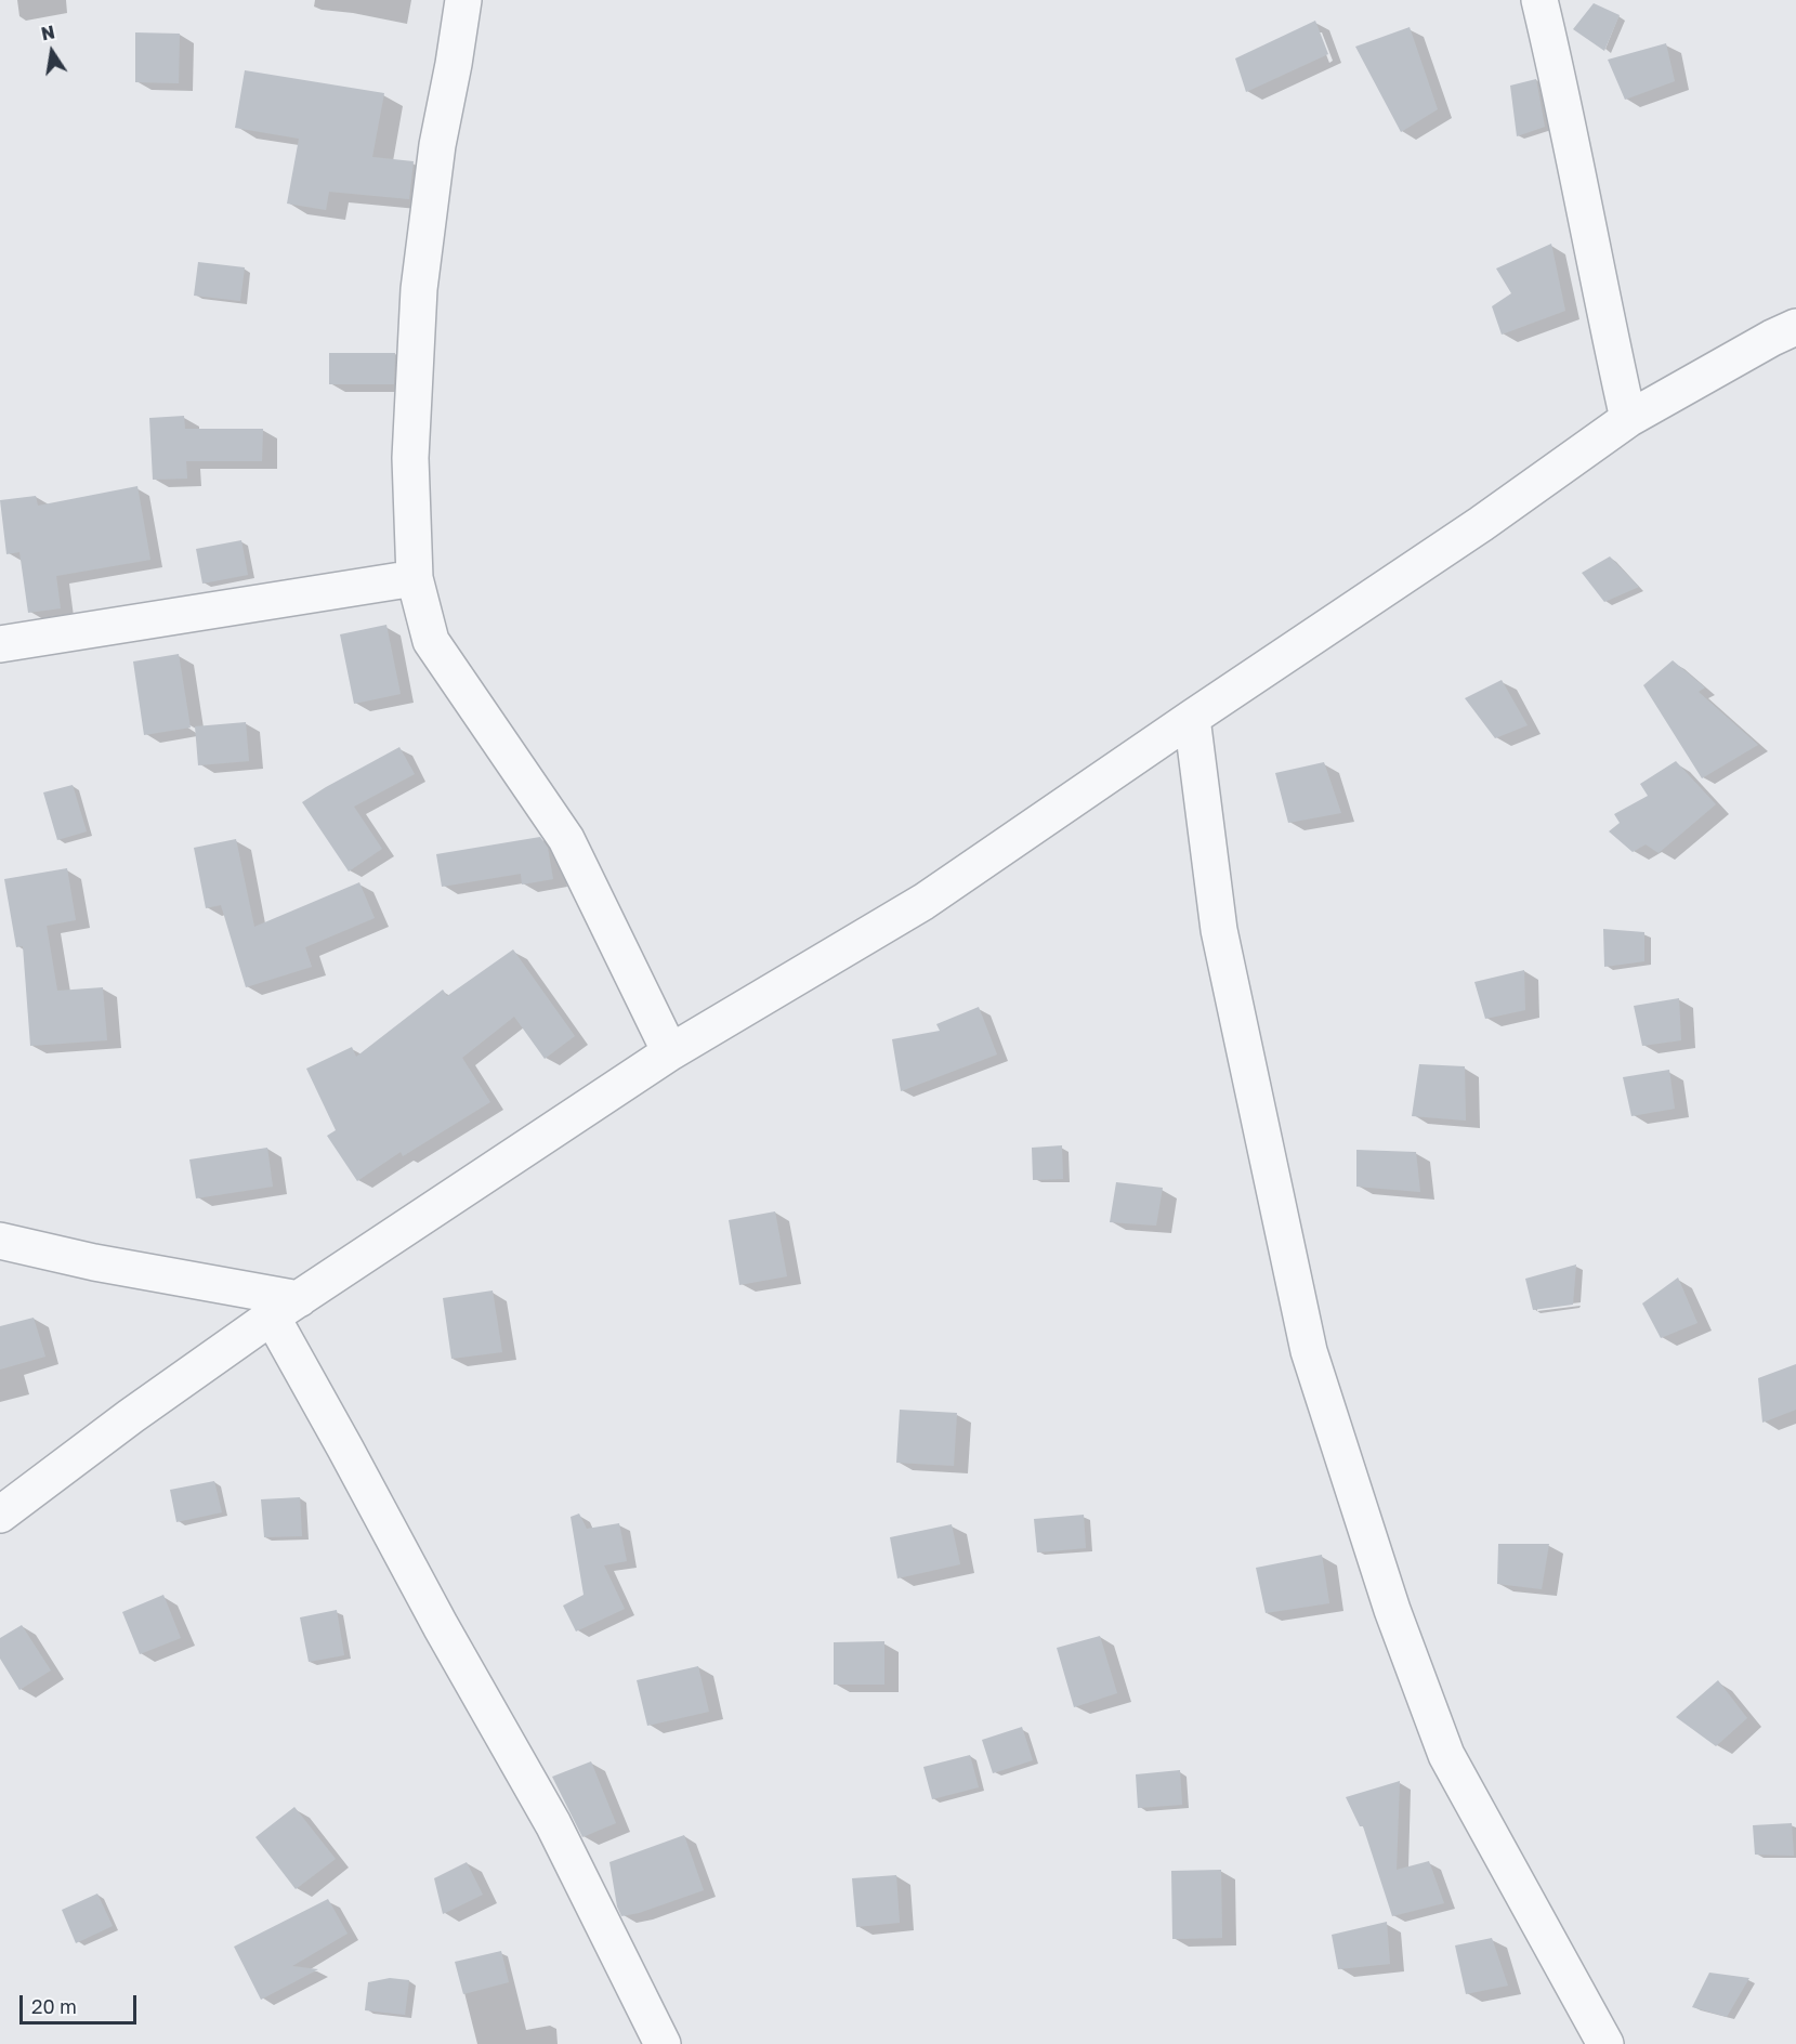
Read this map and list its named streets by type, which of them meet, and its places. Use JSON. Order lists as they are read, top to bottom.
{
  "scale_bar": "20 m",
  "north": "top"
}
